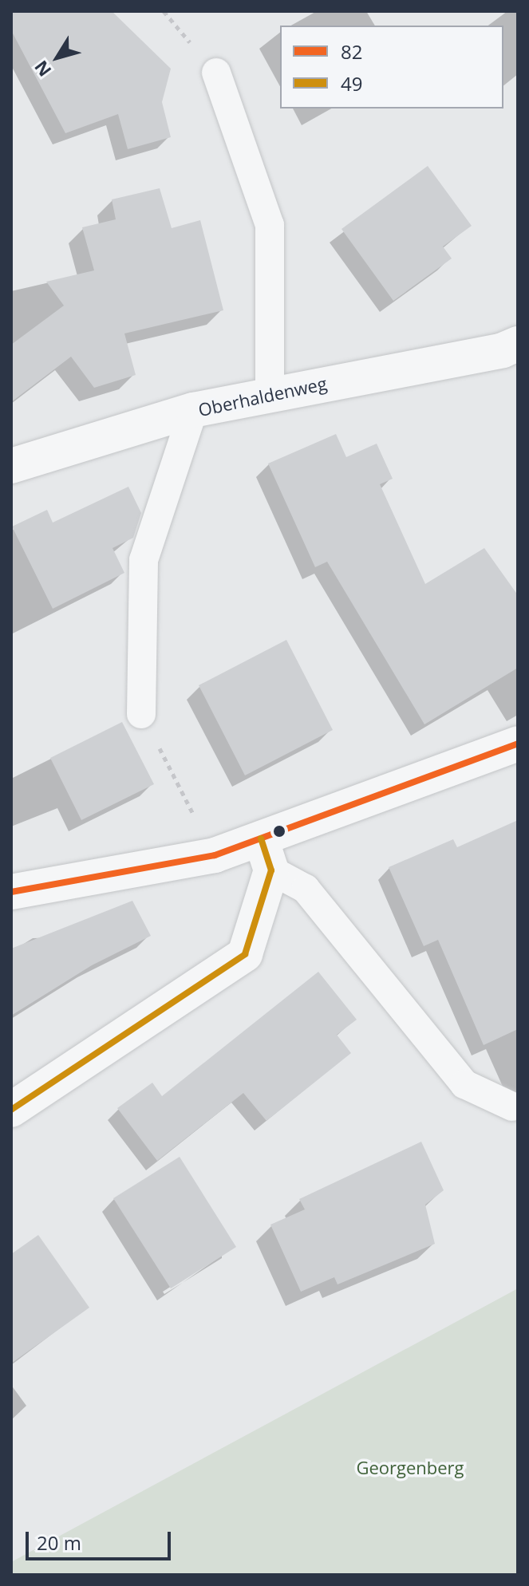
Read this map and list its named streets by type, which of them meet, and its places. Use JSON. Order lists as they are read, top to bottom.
{
  "streets": {
    "street": ["Oberhaldenweg"]
  },
  "parks": ["Georgenberg"],
  "lines": ["transit line 82", "transit line 49"],
  "legend": ["82", "49"],
  "scale_bar": "20 m",
  "north": "bottom left"
}
